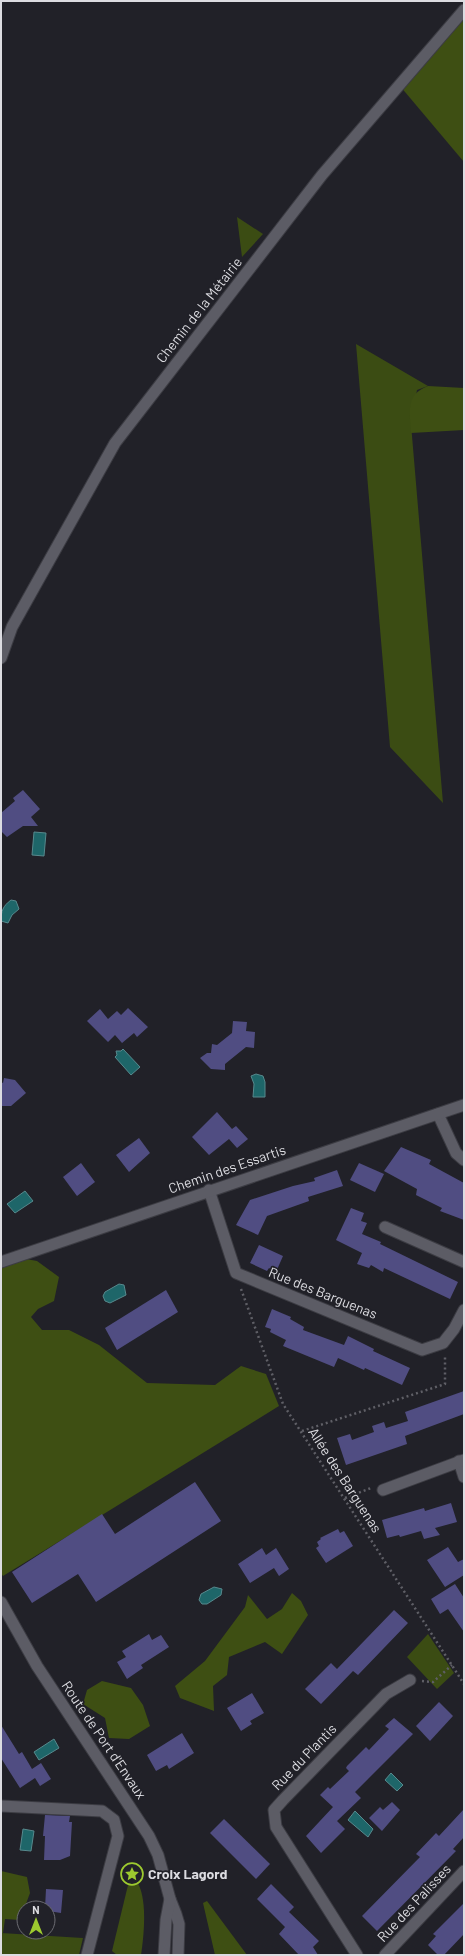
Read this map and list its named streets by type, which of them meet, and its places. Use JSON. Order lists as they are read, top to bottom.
{
  "streets": {
    "street": [
      "Chemin de la Métairie",
      "Chemin des Essartis",
      "Rue des Barguenas",
      "Route de Port d'Envaux",
      "Rue du Plantis",
      "Rue des Palisses"
    ],
    "path": ["Allée des Barguenas"]
  },
  "crossings": [
    ["Rue des Barguenas", "Allée des Barguenas"]
  ],
  "places": {
    "place": ["Croix Lagord"]
  },
  "north": "top"
}
